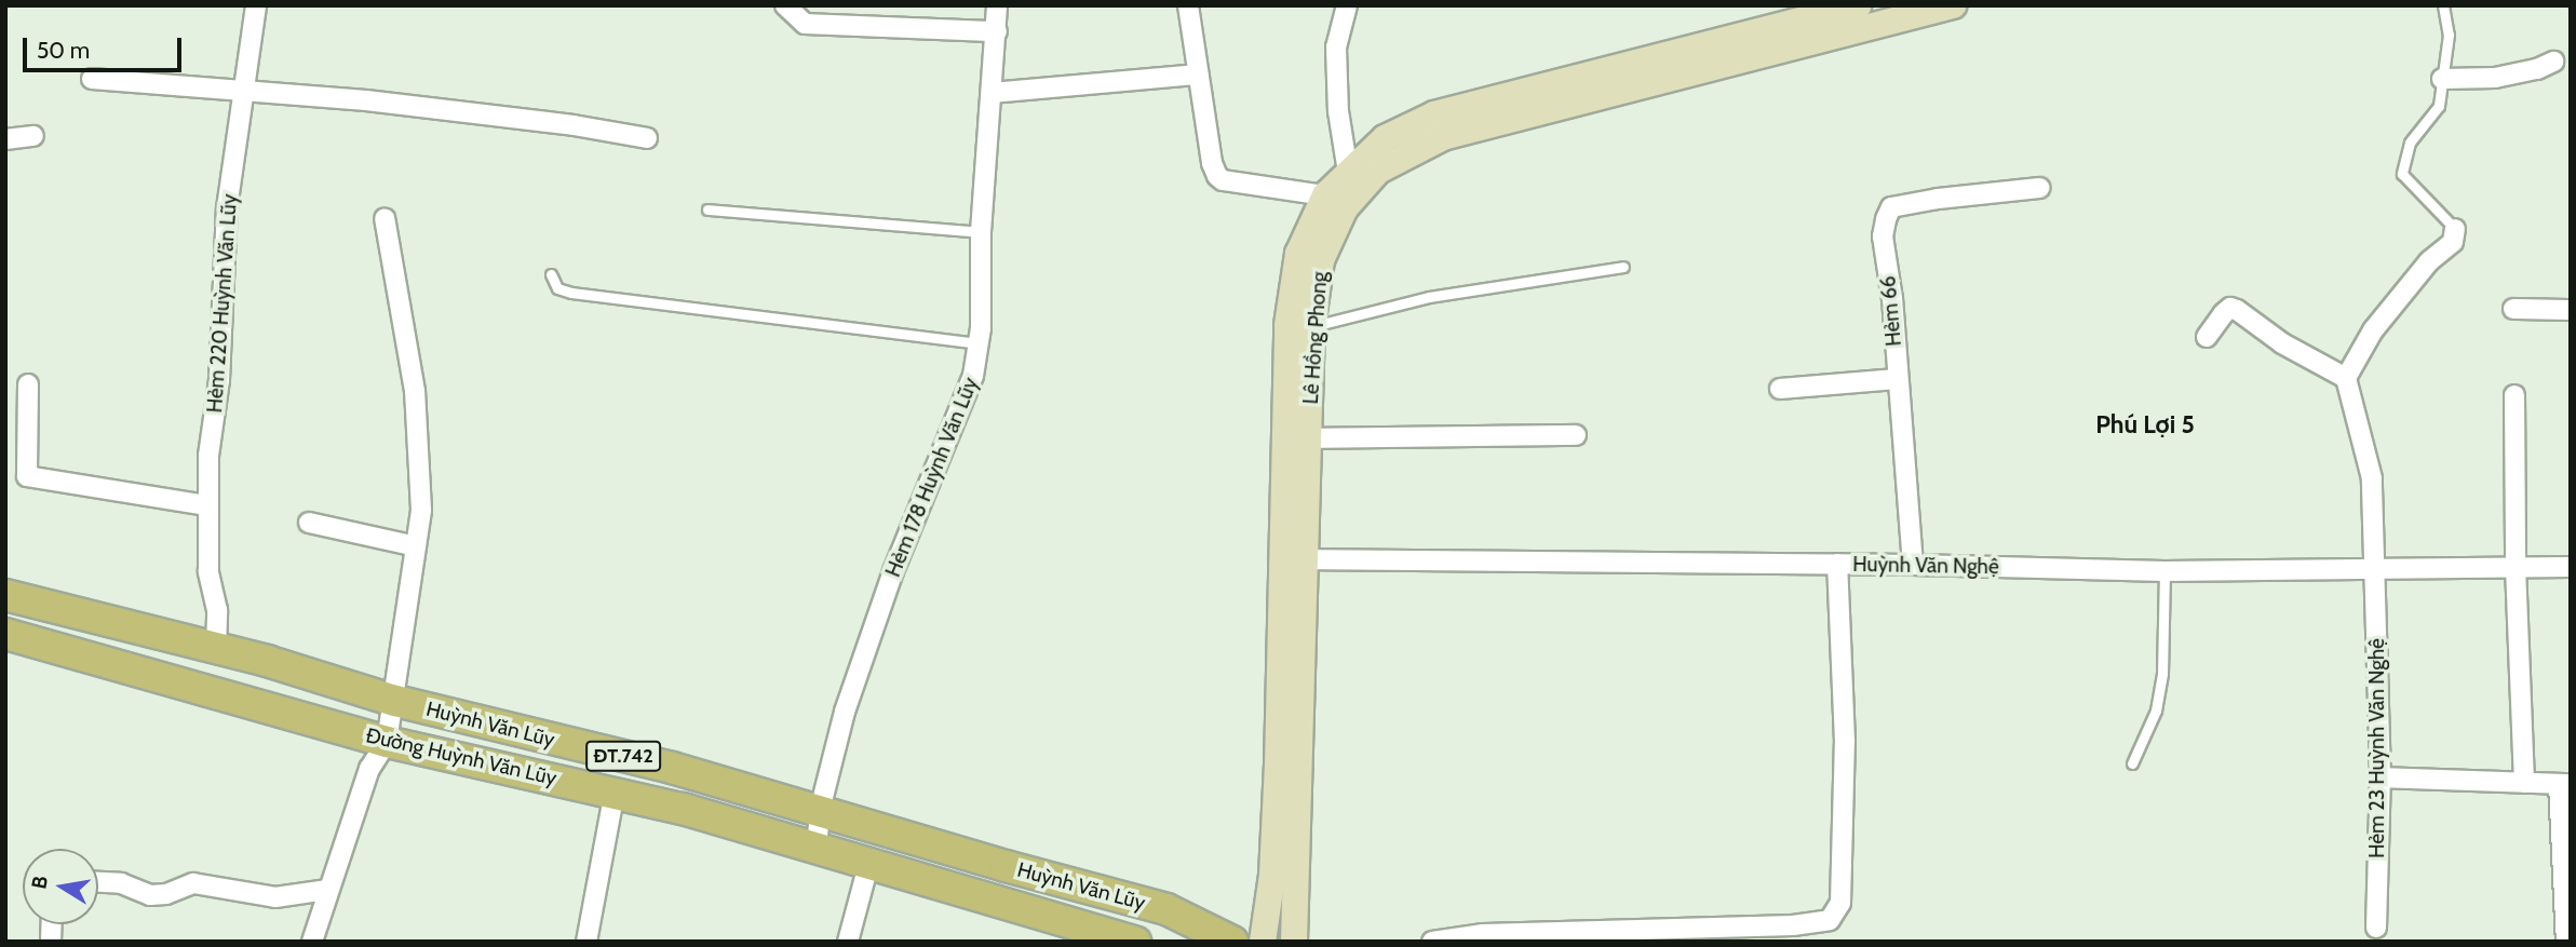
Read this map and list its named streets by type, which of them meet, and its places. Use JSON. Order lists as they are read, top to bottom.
{
  "streets": {
    "main road": ["Huỳnh Văn Lũy", "ĐT.742", "Đường Huỳnh Văn Lũy"],
    "street": [
      "Hẻm 220 Huỳnh Văn Lũy",
      "Hẻm 66",
      "Lê Hồng Phong",
      "Hẻm 178 Huỳnh Văn Lũy",
      "Huỳnh Văn Nghệ",
      "Hẻm 23 Huỳnh Văn Nghệ"
    ]
  },
  "crossings": [
    ["Hẻm 220 Huỳnh Văn Lũy", "Huỳnh Văn Lũy"],
    ["Hẻm 66", "Huỳnh Văn Nghệ"],
    ["Lê Hồng Phong", "Huỳnh Văn Nghệ"],
    ["Hẻm 178 Huỳnh Văn Lũy", "Huỳnh Văn Lũy"],
    ["Hẻm 178 Huỳnh Văn Lũy", "Đường Huỳnh Văn Lũy"],
    ["Huỳnh Văn Nghệ", "Hẻm 23 Huỳnh Văn Nghệ"]
  ],
  "districts": ["Phú Lợi 5"],
  "scale_bar": "50 m",
  "north": "left"
}
